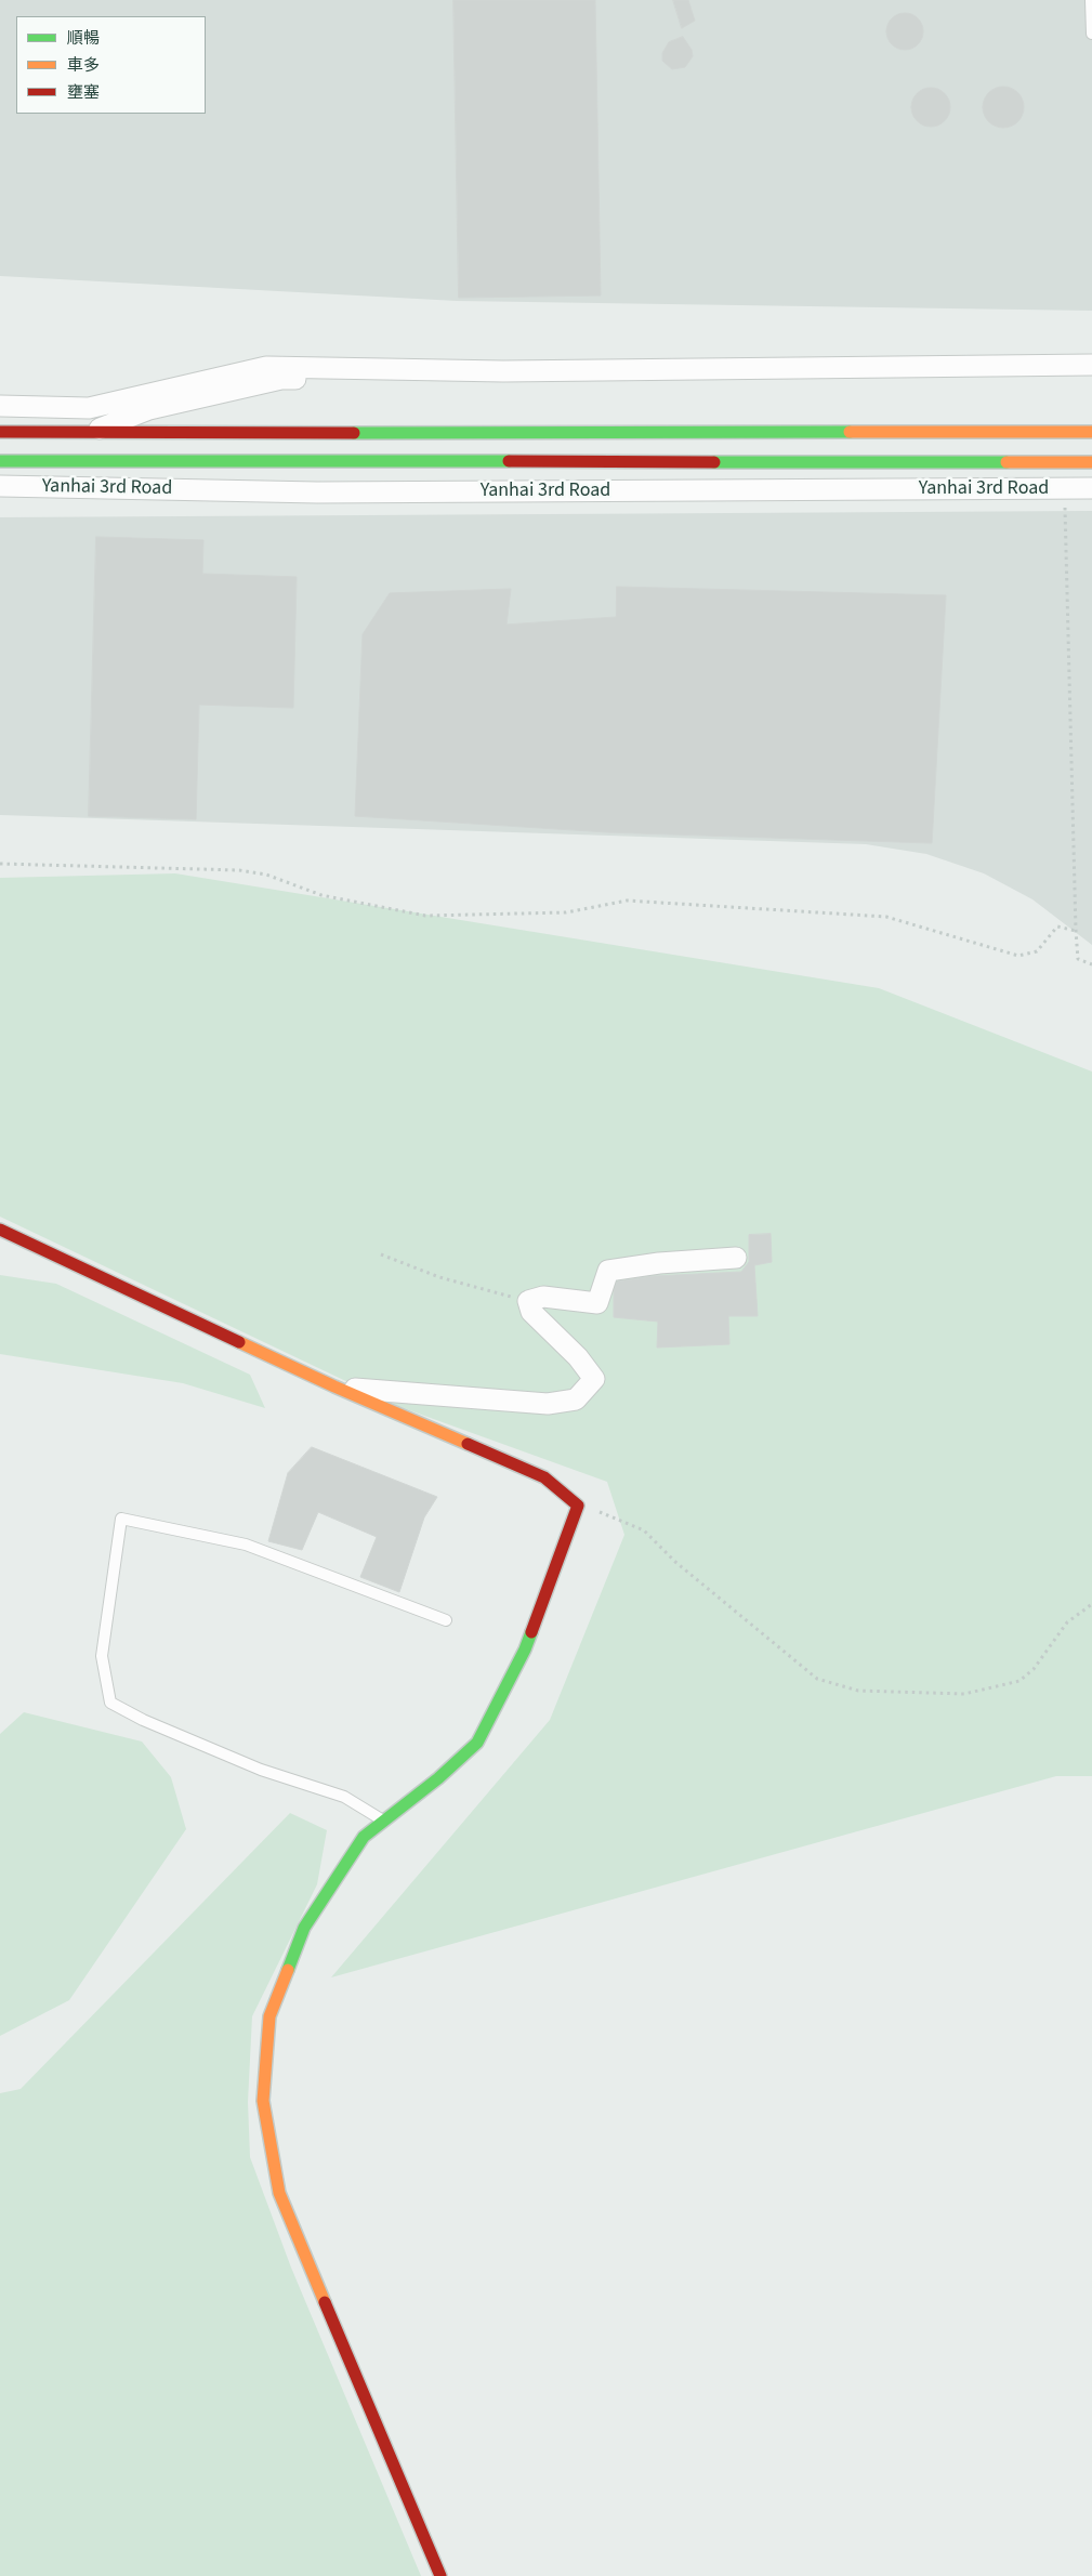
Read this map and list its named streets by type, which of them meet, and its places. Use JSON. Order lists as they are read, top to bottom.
{
  "streets": {
    "main road": ["Yanhai 3rd Road"]
  },
  "legend": ["順暢", "車多", "壅塞"]
}
